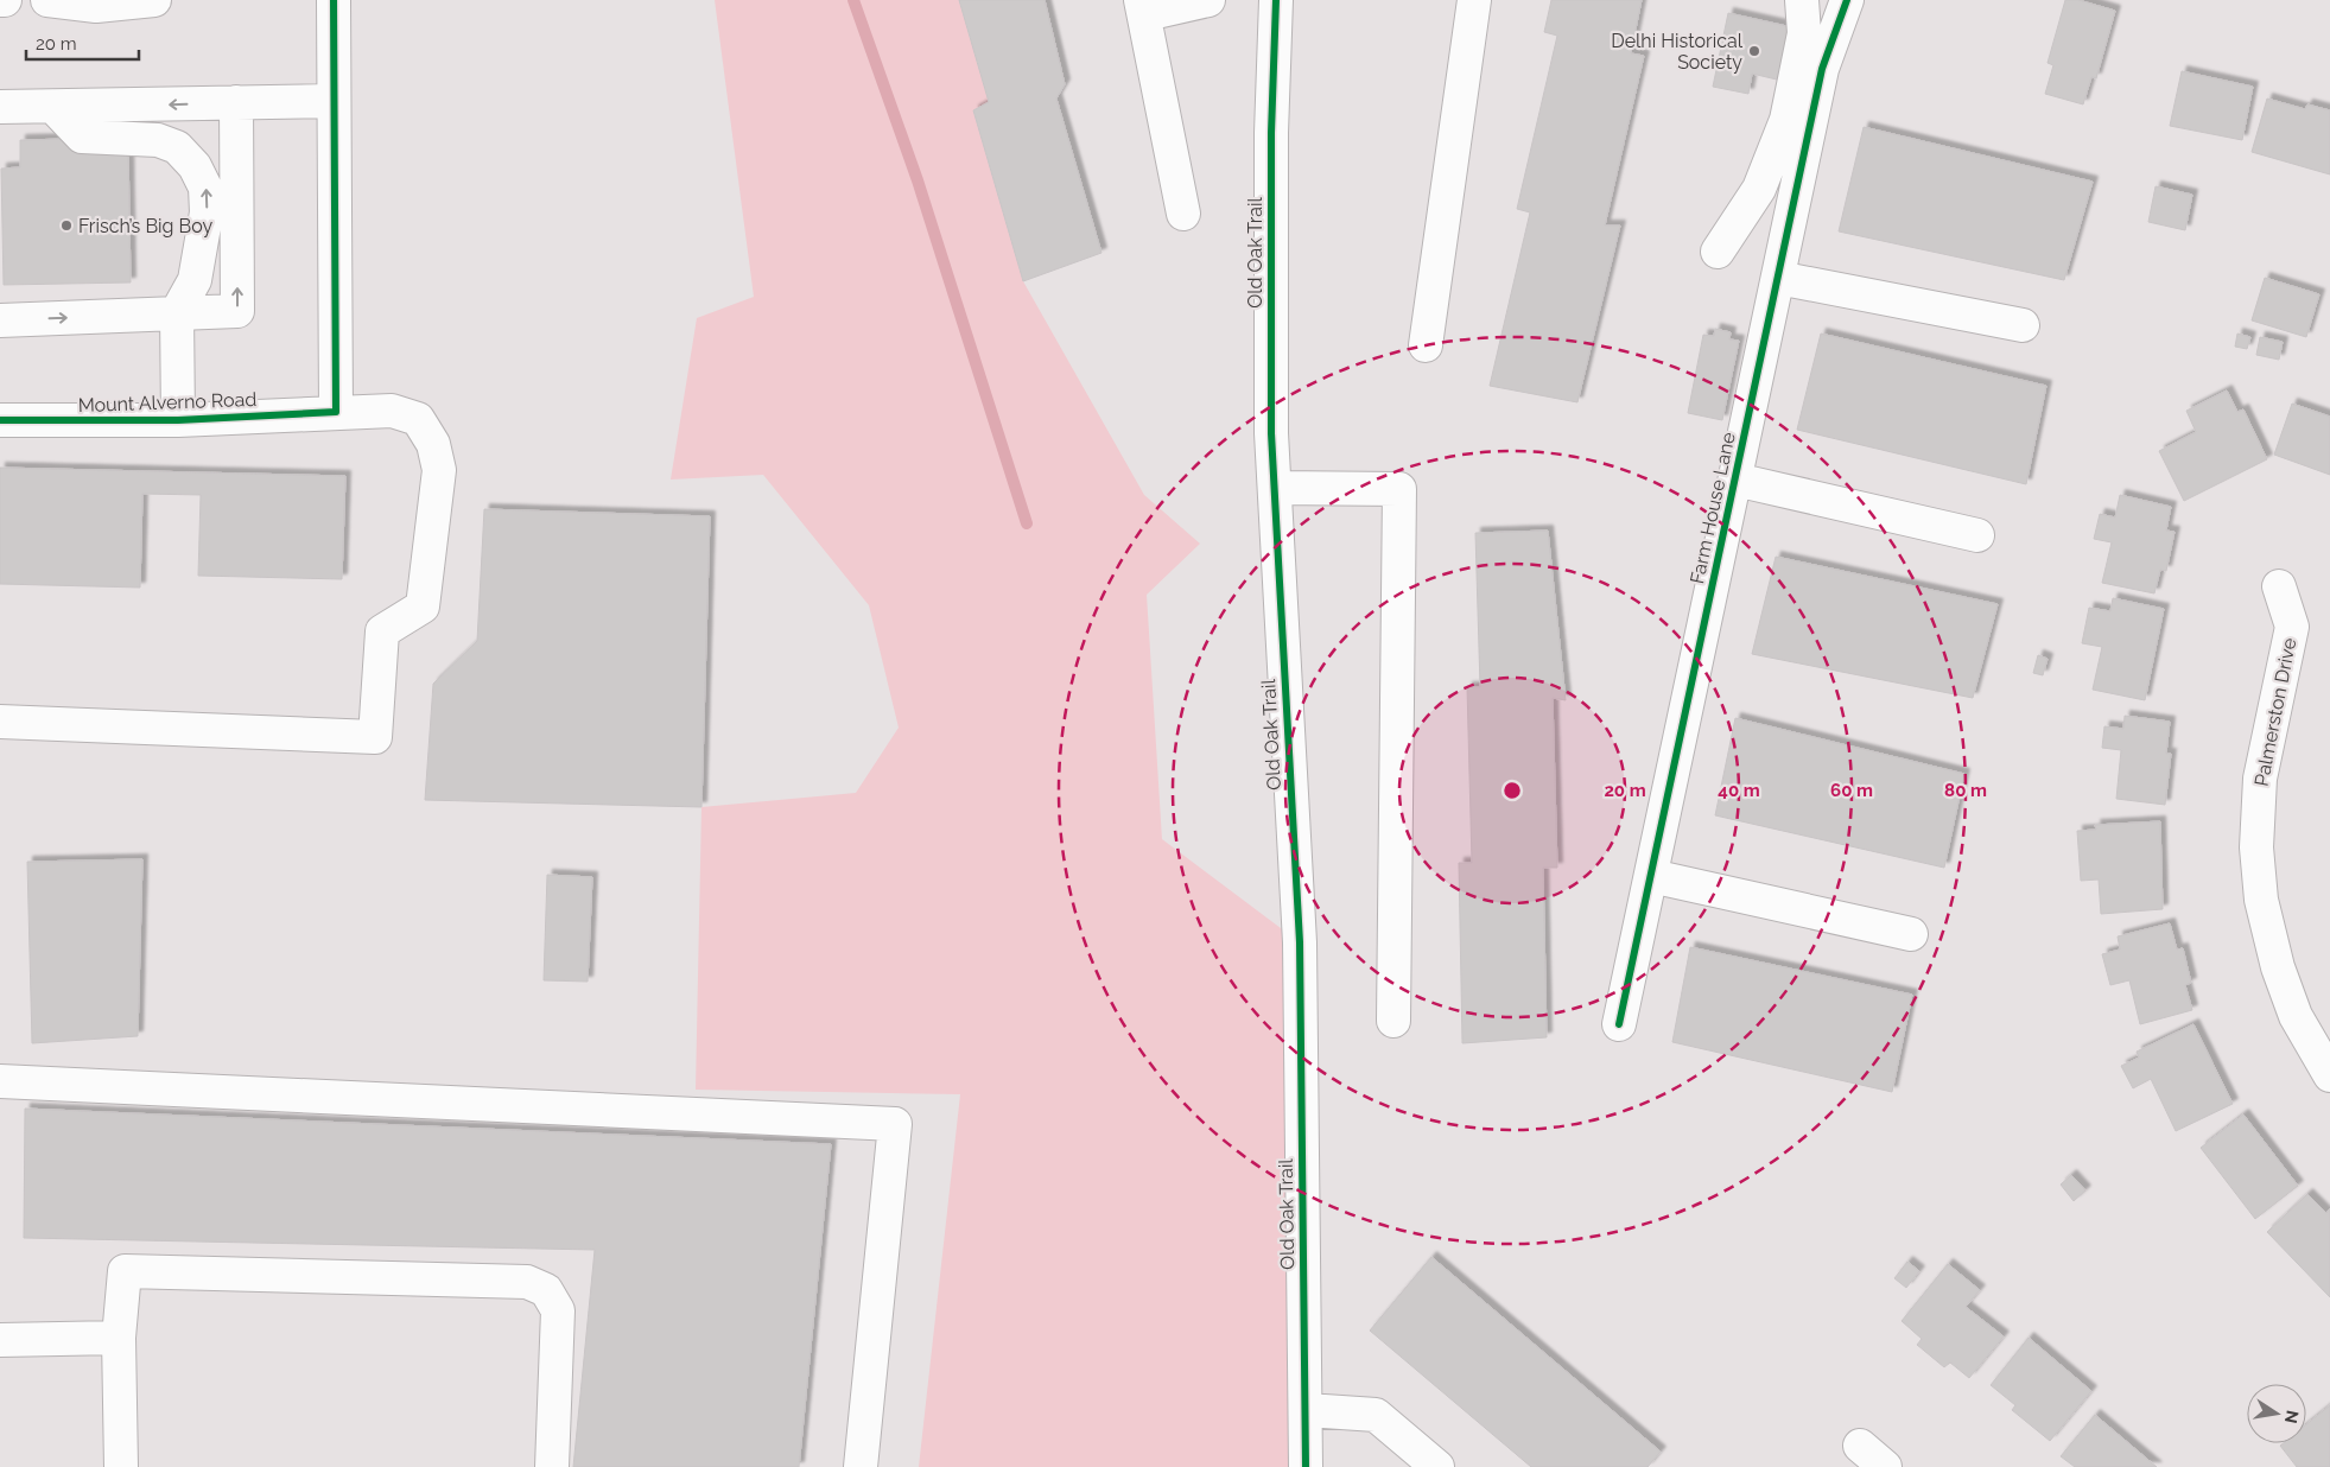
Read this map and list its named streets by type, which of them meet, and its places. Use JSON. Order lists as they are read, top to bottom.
{
  "streets": {
    "street": [
      "Old Oak Trail",
      "Mount Alverno Road",
      "Farm House Lane",
      "Palmerston Drive"
    ]
  },
  "places": ["Delhi Historical Society", "Frisch’s Big Boy"],
  "scale_bar": "20 m",
  "north": "right",
  "rings": [
    "20 m",
    "40 m",
    "60 m",
    "80 m"
  ]
}
